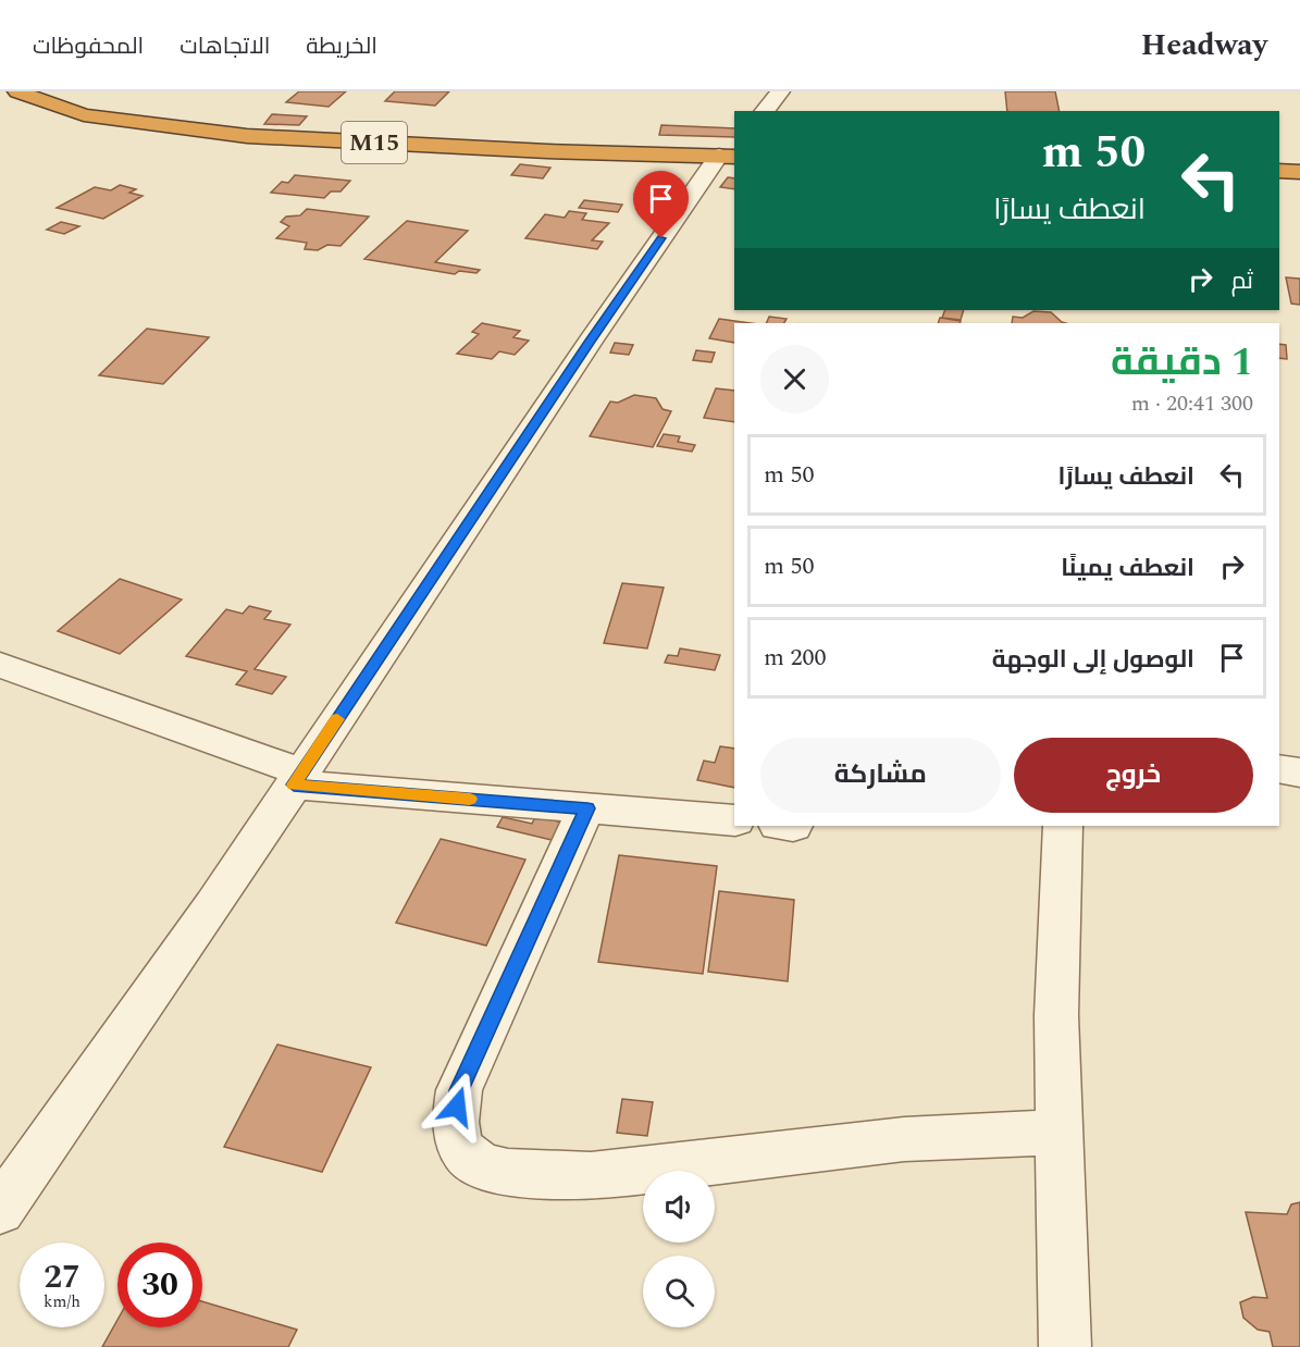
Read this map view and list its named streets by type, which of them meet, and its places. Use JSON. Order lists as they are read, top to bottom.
{
  "streets": {
    "highway": ["M15"]
  },
  "page": {
    "header": "Headway",
    "nav": ["الخريطة", "الاتجاهات", "المحفوظات"],
    "turn": ["50 m", "انعطف يسارًا"],
    "then": "ثم",
    "heading": ["1 دقيقة", "300 m · 20:41"],
    "list": [
      {
        "name": "انعطف يسارًا",
        "value": "50 m"
      },
      {
        "name": "انعطف يمينًا",
        "value": "50 m"
      },
      {
        "name": "الوصول إلى الوجهة",
        "value": "200 m"
      }
    ],
    "buttons": ["خروج", "مشاركة"],
    "speed": "27 km/h",
    "limit": "30"
  }
}
